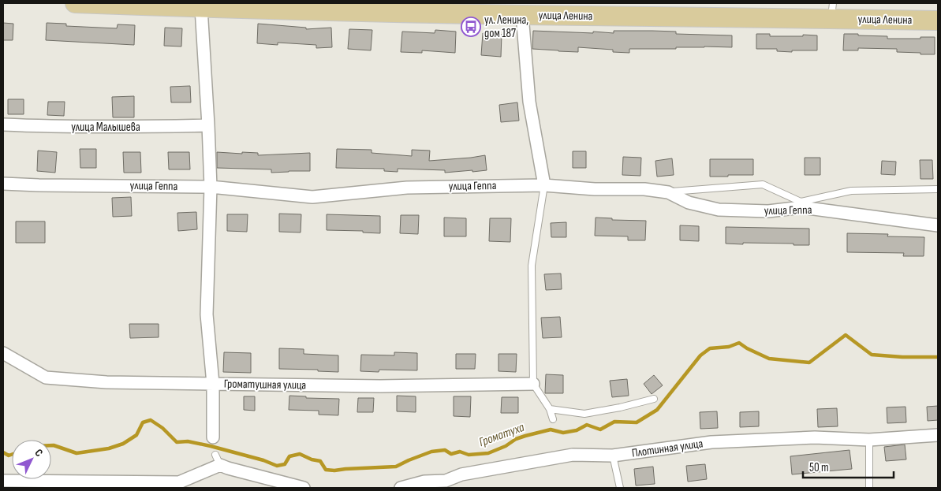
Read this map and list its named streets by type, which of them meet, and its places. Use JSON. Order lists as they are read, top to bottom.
{
  "streets": {
    "main road": ["улица Ленина"],
    "street": [
      "улица Малышева",
      "улица Геппа",
      "Громатушная улица",
      "Плотинная улица"
    ]
  },
  "water": ["Громатуха"],
  "places": {
    "bus stop": ["ул. Ленина, дом 187"]
  },
  "scale_bar": "50 m",
  "north": "top right"
}
